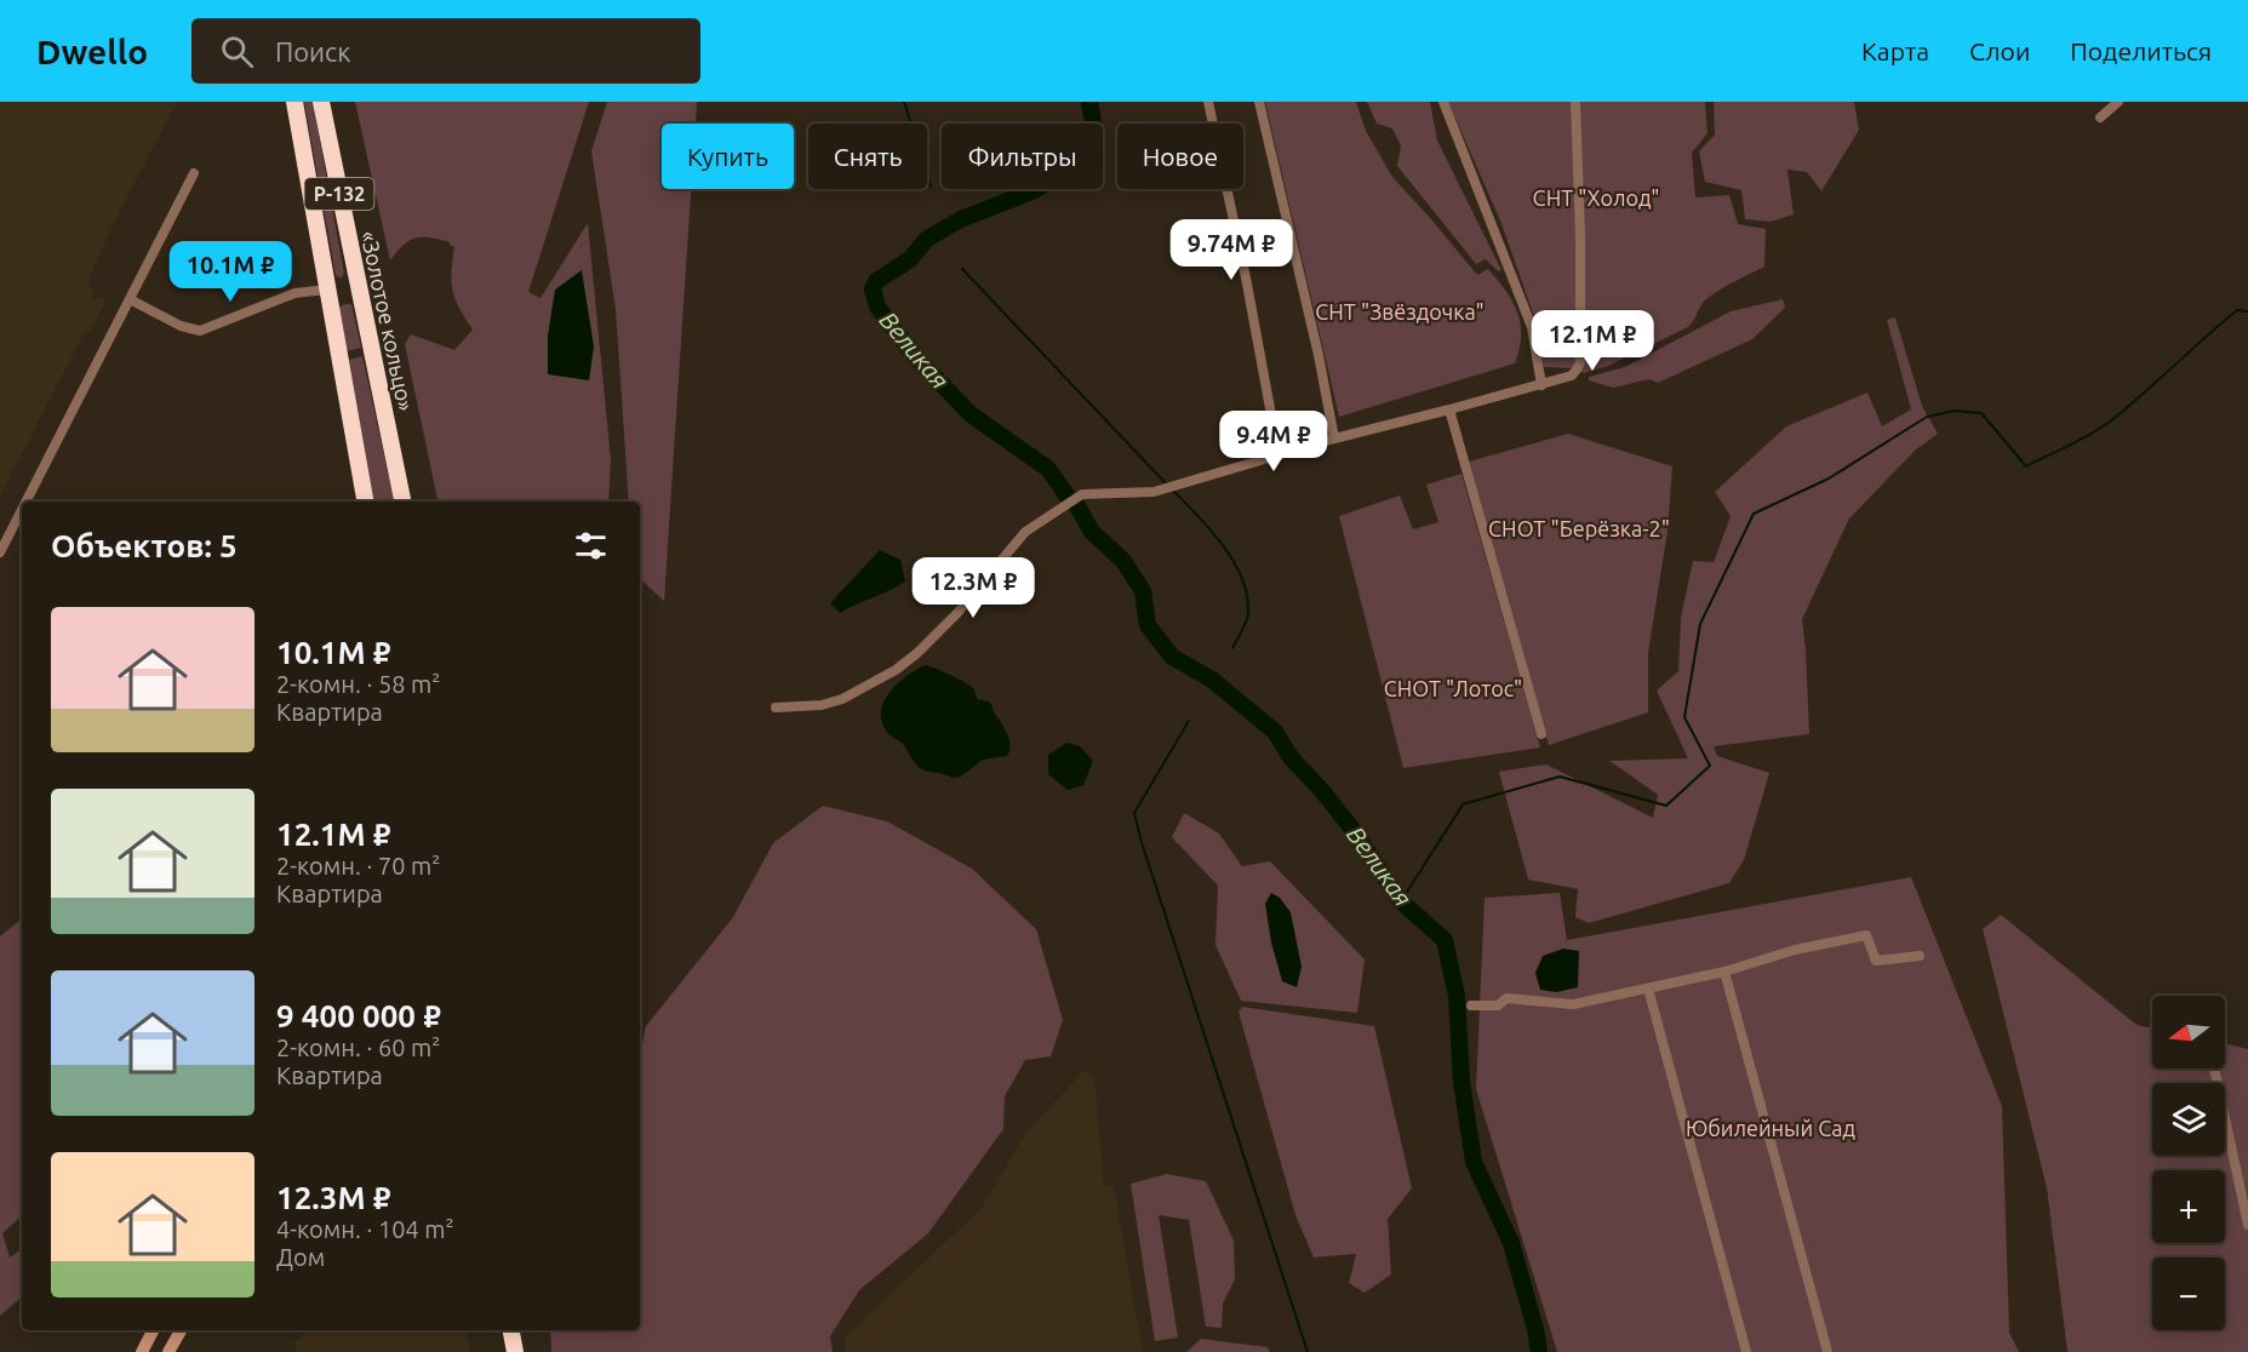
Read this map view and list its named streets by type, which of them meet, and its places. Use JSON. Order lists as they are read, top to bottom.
{
  "streets": {
    "highway": ["Р-132", "«Золотое кольцо»"]
  },
  "water": ["Великая"],
  "parks": [
    "СНТ \"Холод\"",
    "СНТ \"Звёздочка\"",
    "СНОТ \"Берёзка-2\"",
    "СНОТ \"Лотос\"",
    "Юбилейный Сад"
  ],
  "north": "left",
  "page": {
    "header": "Dwello",
    "search": "Поиск",
    "nav": ["Карта", "Слои", "Поделиться"],
    "chip": [
      "Купить",
      "Снять",
      "Фильтры",
      "Новое"
    ],
    "price": [
      "9.74M ₽",
      "10.1M ₽",
      "12.1M ₽",
      "9.4M ₽",
      "12.3M ₽"
    ],
    "heading": "Объектов: 5",
    "list": [
      {
        "name": "10.1M ₽",
        "note": "2-комн. · 58 m² · Квартира"
      },
      {
        "name": "12.1M ₽",
        "note": "2-комн. · 70 m² · Квартира"
      },
      {
        "name": "9 400 000 ₽",
        "note": "2-комн. · 60 m² · Квартира"
      },
      {
        "name": "12.3M ₽",
        "note": "4-комн. · 104 m² · Дом"
      }
    ],
    "map_buttons": ["+", "−"]
  }
}
